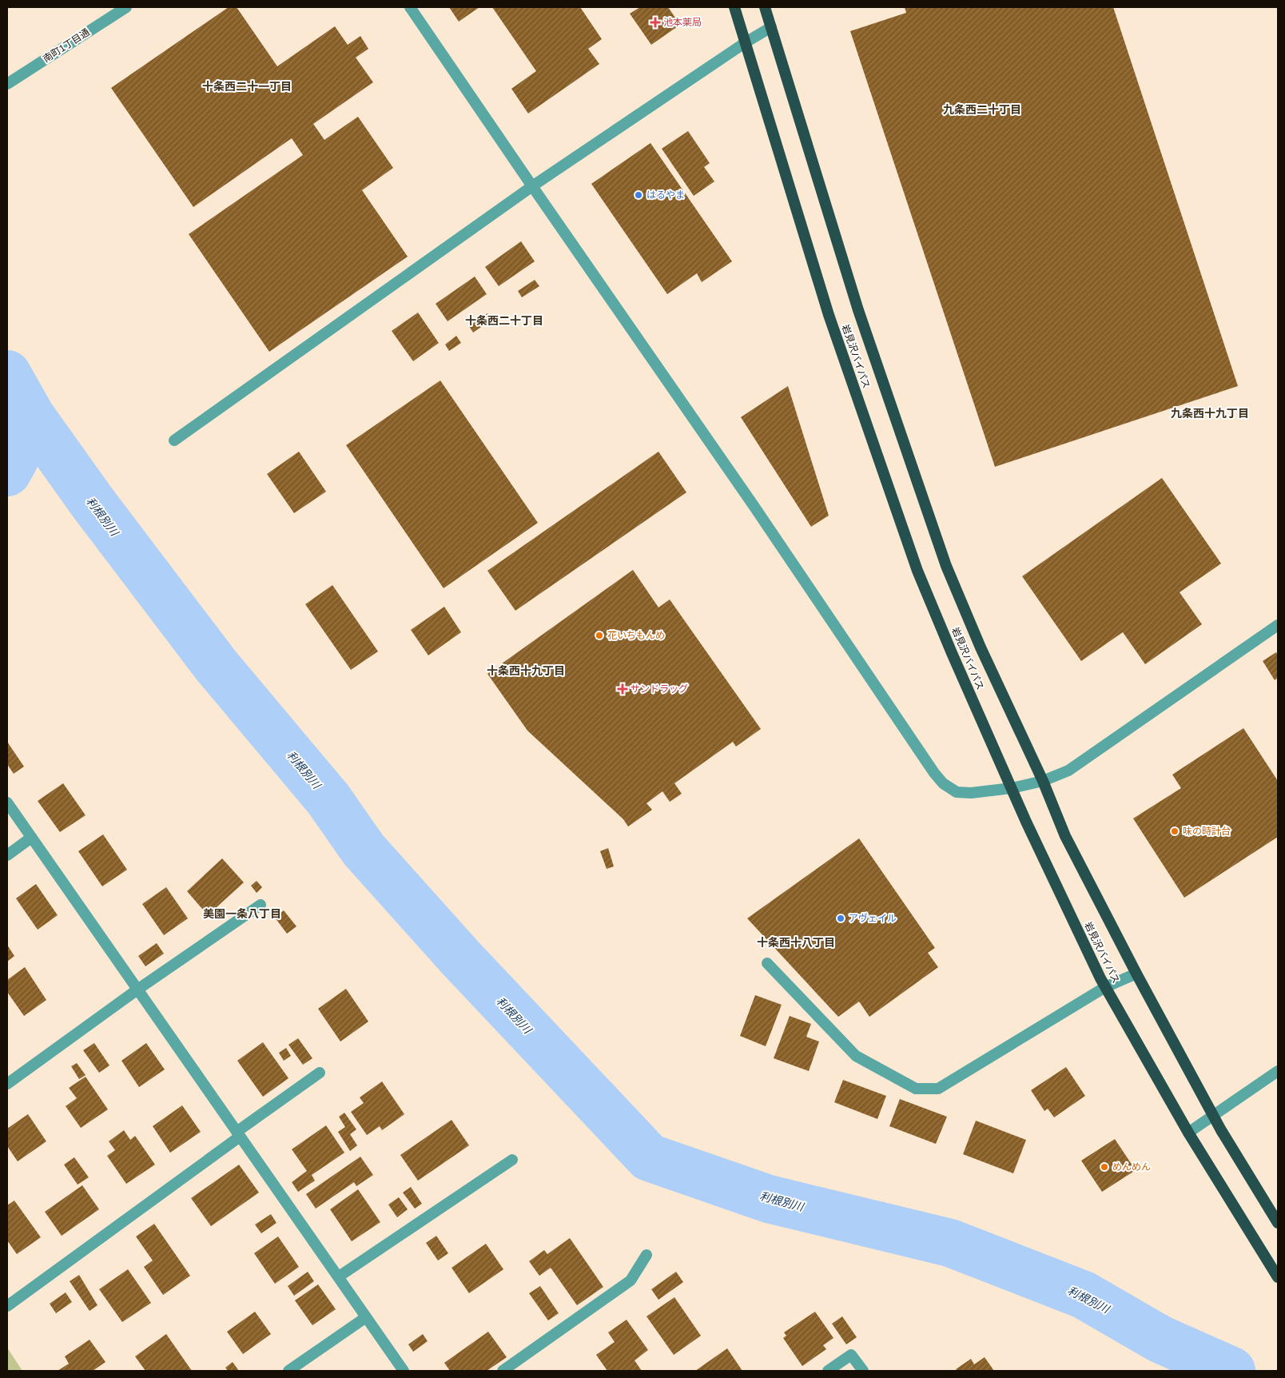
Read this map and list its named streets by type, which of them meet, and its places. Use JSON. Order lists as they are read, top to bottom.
{
  "streets": {
    "highway": ["岩見沢バイパス"],
    "street": ["南町1丁目通"]
  },
  "districts": [
    "十条西二十一丁目",
    "九条西二十丁目",
    "十条西二十丁目",
    "九条西十九丁目",
    "十条西十九丁目",
    "美園一条八丁目",
    "十条西十八丁目"
  ],
  "water": ["利根別川"],
  "places": {
    "health": ["池本薬局", "サンドラッグ"],
    "other": [
      "はるやま",
      "花いちもんめ",
      "味の時計台",
      "アヴェイル",
      "めんめん"
    ]
  }
}
